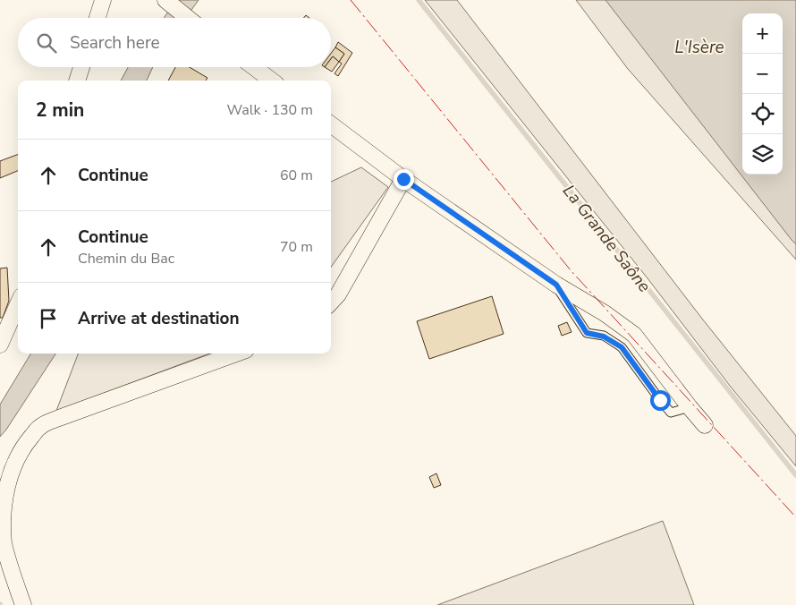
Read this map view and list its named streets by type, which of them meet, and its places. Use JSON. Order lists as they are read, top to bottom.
{
  "water": ["L'Isère", "La Grande Saône"],
  "page": {
    "map_buttons": ["+", "−"],
    "search": "Search here",
    "heading": ["2 min", "Walk · 130 m"],
    "list": [
      ["Continue", "60 m"],
      ["Continue", "Chemin du Bac", "70 m"],
      "Arrive at destination"
    ]
  }
}
